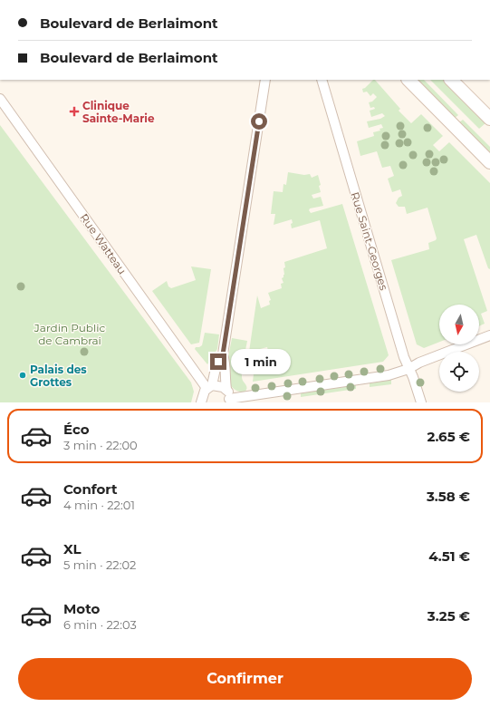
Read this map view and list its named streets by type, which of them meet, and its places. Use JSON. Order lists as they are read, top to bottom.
{
  "streets": {
    "street": ["Rue Saint-Georges", "Rue Watteau"]
  },
  "parks": ["Jardin Public de Cambrai"],
  "places": {
    "health": ["Clinique Sainte-Marie"],
    "other": ["Palais des Grottes"]
  },
  "north": "bottom",
  "page": {
    "banner": ["Boulevard de Berlaimont", "Boulevard de Berlaimont"],
    "bubble": "1 min",
    "list": [
      {
        "name": "Éco",
        "note": "3 min · 22:00",
        "value": "2.65 €"
      },
      {
        "name": "Confort",
        "note": "4 min · 22:01",
        "value": "3.58 €"
      },
      {
        "name": "XL",
        "note": "5 min · 22:02",
        "value": "4.51 €"
      },
      {
        "name": "Moto",
        "note": "6 min · 22:03",
        "value": "3.25 €"
      }
    ],
    "buttons": "Confirmer"
  }
}
